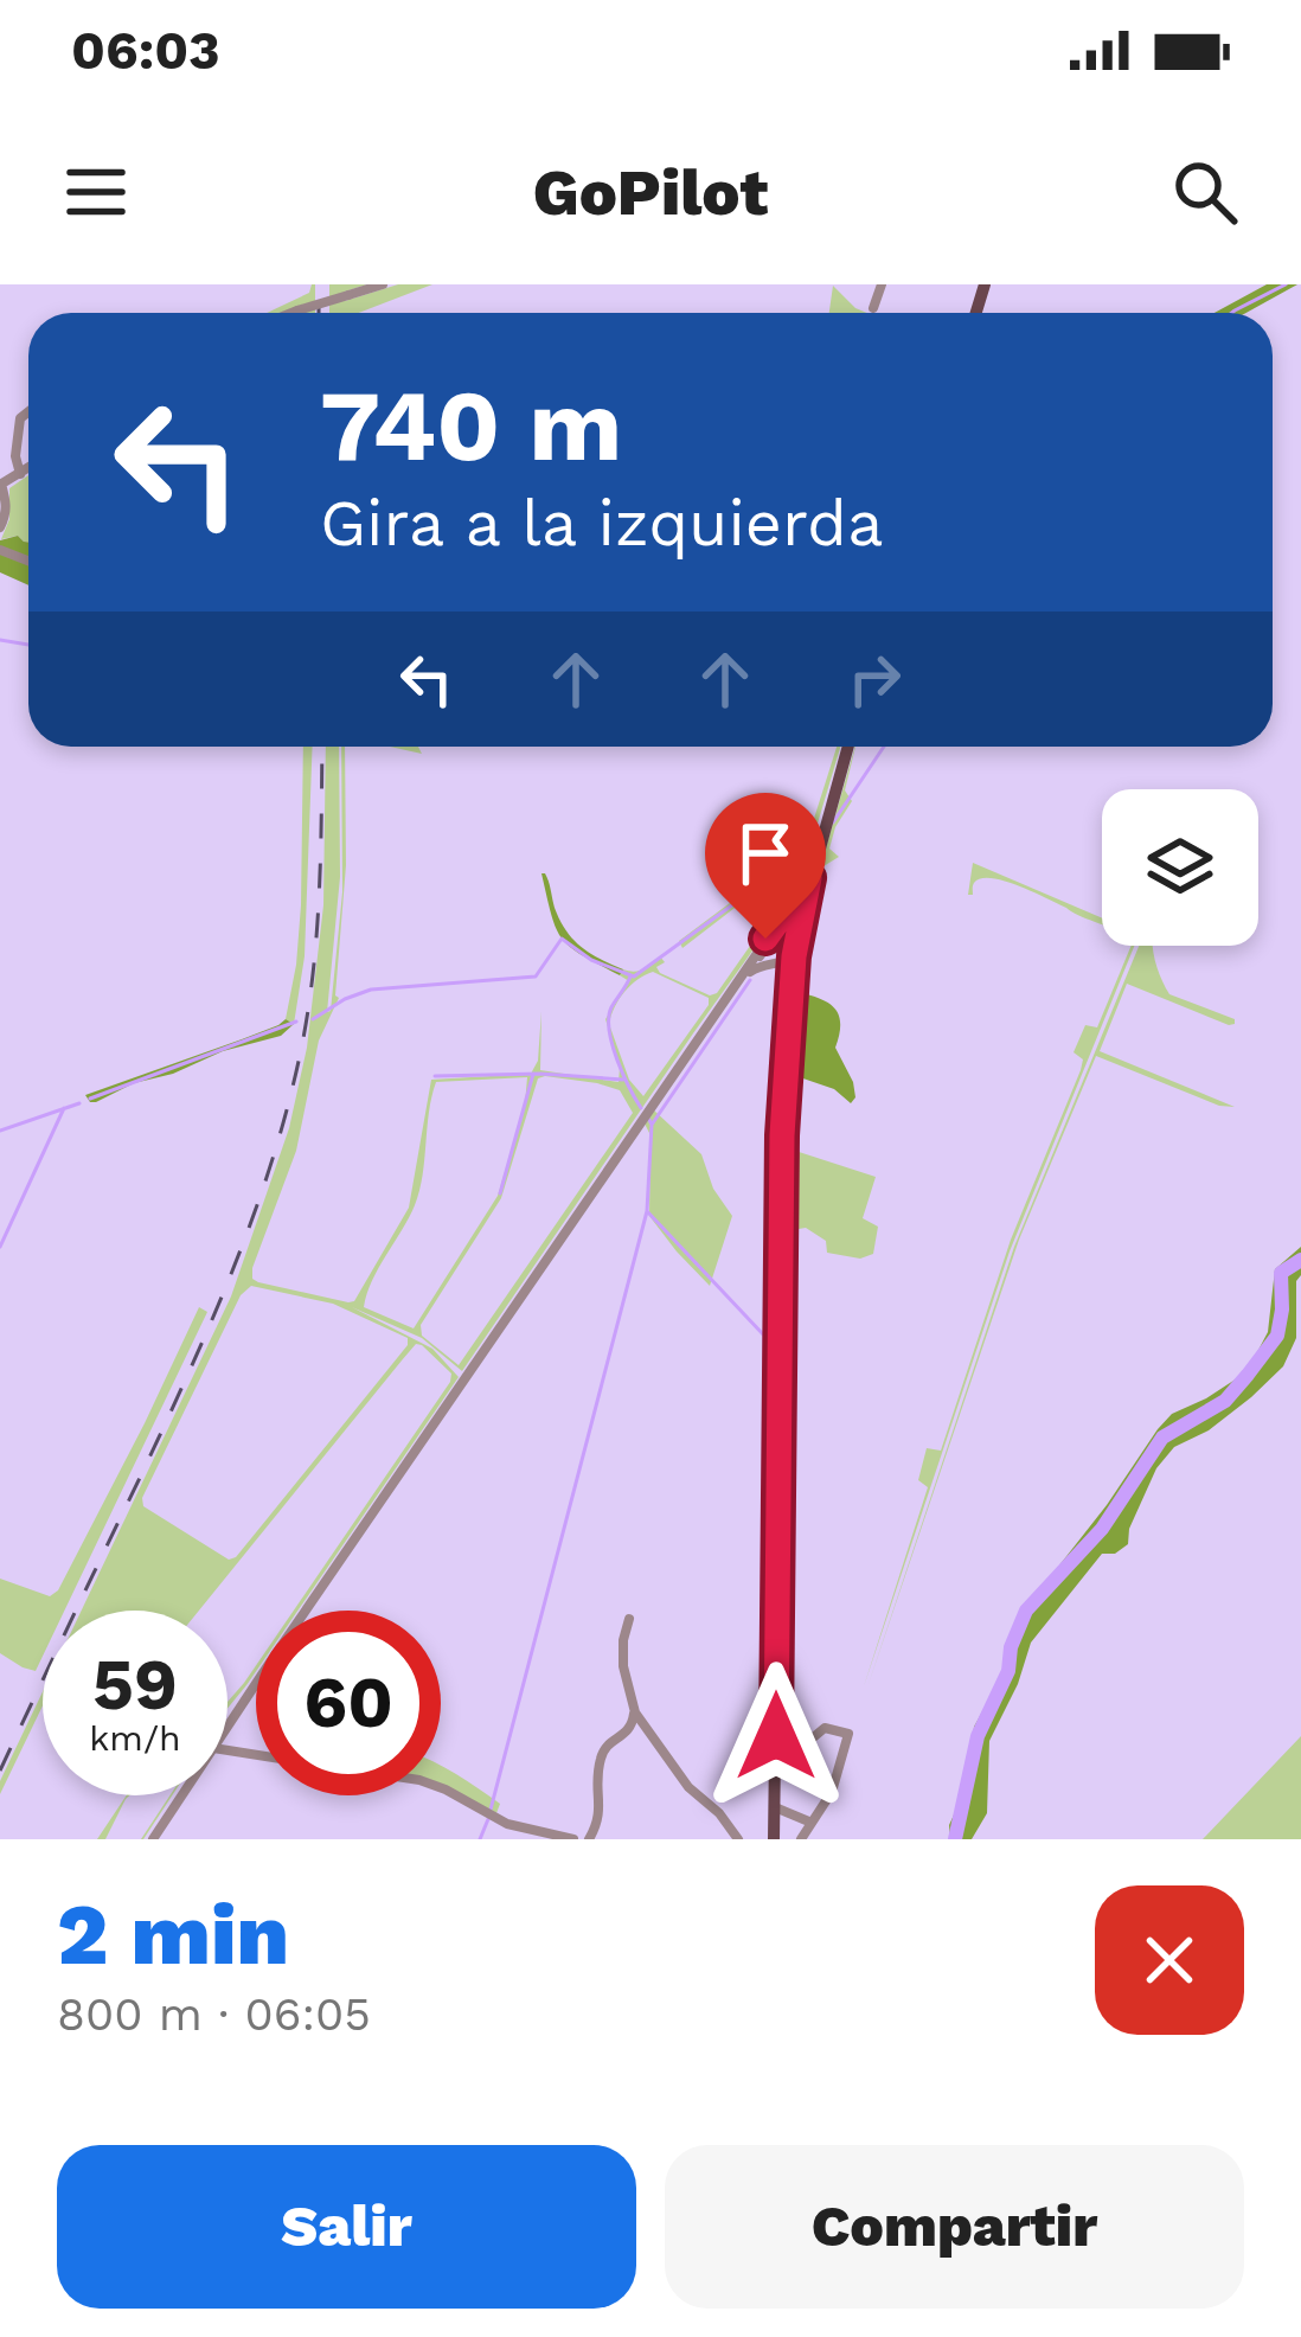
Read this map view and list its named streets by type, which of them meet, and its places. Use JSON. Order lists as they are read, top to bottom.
{
  "page": {
    "status": "06:03",
    "header": "GoPilot",
    "turn": ["740 m", "Gira a la izquierda"],
    "speed": "59 km/h",
    "limit": "60",
    "heading": ["2 min", "800 m · 06:05"],
    "buttons": ["Salir", "Compartir"]
  }
}
